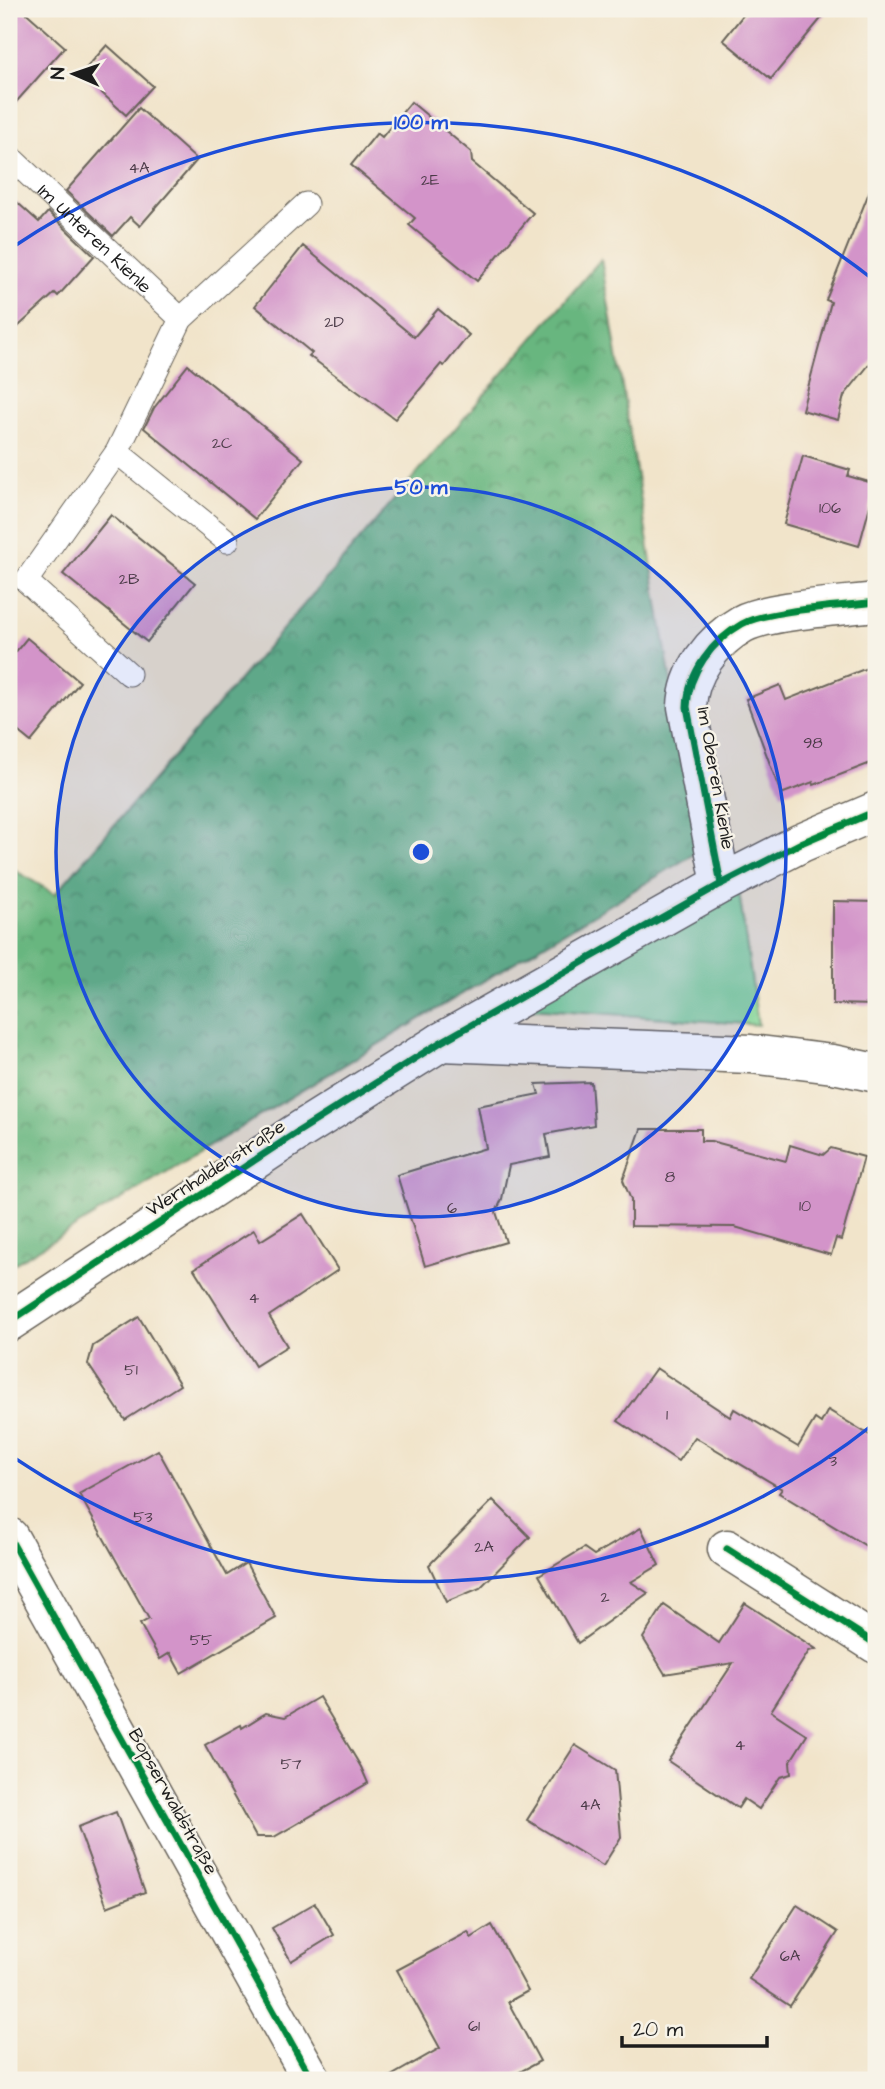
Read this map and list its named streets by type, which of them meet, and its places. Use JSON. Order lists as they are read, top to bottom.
{
  "streets": {
    "street": ["Im Oberen Kienle", "Wernhaldenstraße", "Bopserwaldstraße"],
    "lane": ["Im Unteren Kienle"]
  },
  "crossings": [
    ["Im Oberen Kienle", "Wernhaldenstraße"]
  ],
  "house_numbers": [
    "4A",
    "2E",
    "2D",
    "2C",
    "106",
    "2B",
    "98",
    "8",
    "10",
    "6",
    "4",
    "51",
    "1",
    "3",
    "53",
    "2A",
    "2",
    "55",
    "4",
    "57",
    "4A",
    "6A",
    "61"
  ],
  "scale_bar": "20 m",
  "north": "left",
  "rings": ["100 m", "50 m"]
}
